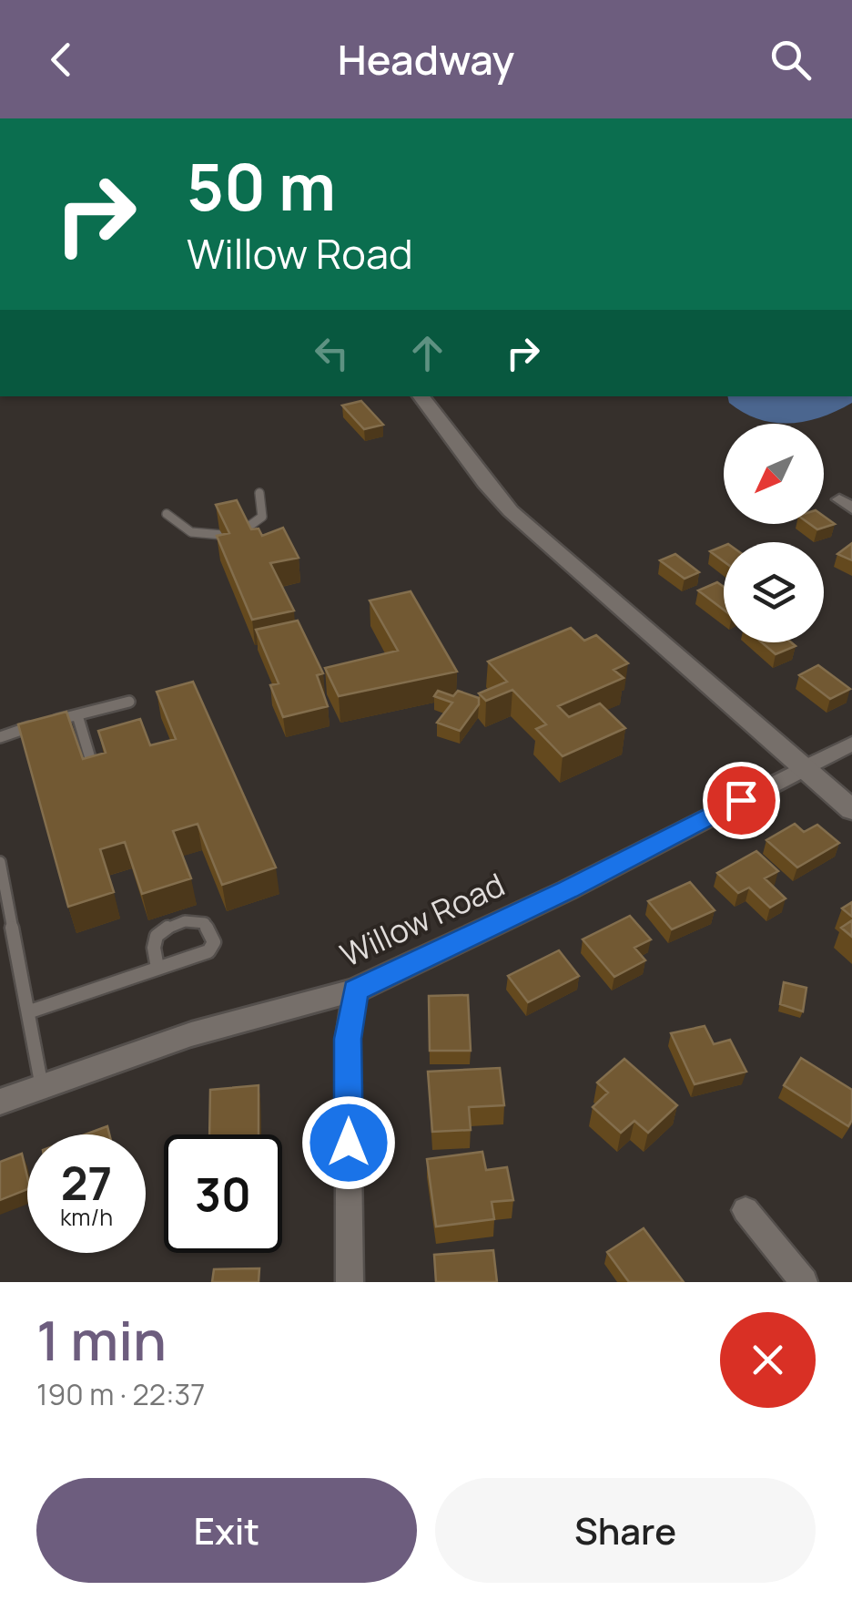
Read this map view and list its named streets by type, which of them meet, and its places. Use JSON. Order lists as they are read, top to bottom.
{
  "streets": {
    "street": ["Willow Road"]
  },
  "north": "bottom left",
  "page": {
    "header": "Headway",
    "turn": ["50 m", "Willow Road"],
    "speed": "27 km/h",
    "limit": "30",
    "heading": ["1 min", "190 m · 22:37"],
    "buttons": ["Exit", "Share"]
  }
}
